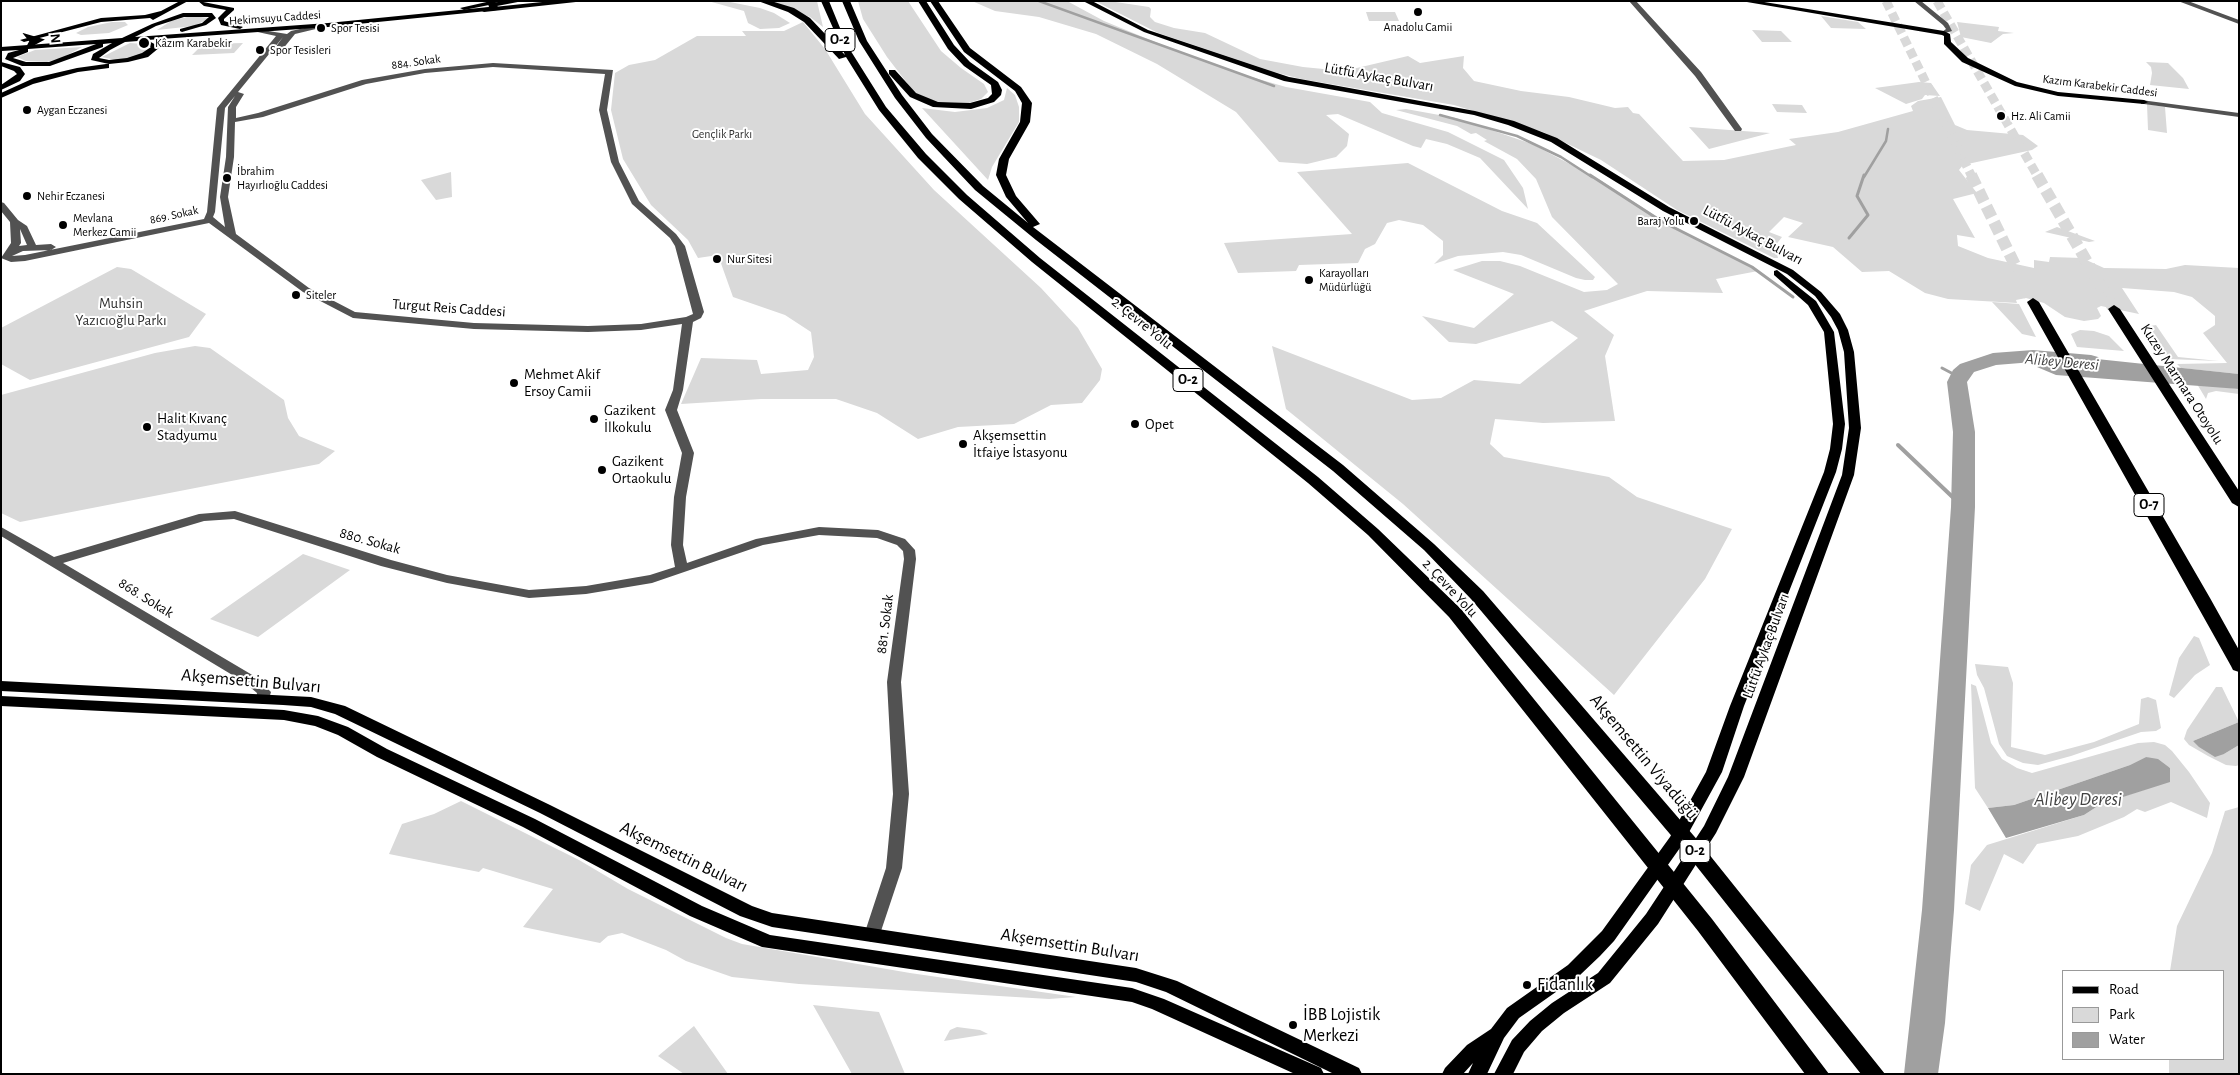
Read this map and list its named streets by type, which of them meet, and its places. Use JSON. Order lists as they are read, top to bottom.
{
  "streets": {
    "highway": [
      "O-2",
      "2. Çevre Yolu",
      "Kuzey Marmara Otoyolu",
      "O-7",
      "Akşemsettin Viyadüğü"
    ],
    "main road": [
      "Hekimsuyu Caddesi",
      "Lütfü Aykaç Bulvarı",
      "Kazım Karabekir Caddesi",
      "Akşemsettin Bulvarı"
    ],
    "street": [
      "884. Sokak",
      "869. Sokak",
      "Turgut Reis Caddesi",
      "880. Sokak",
      "868. Sokak",
      "881. Sokak"
    ]
  },
  "crossings": [
    ["884. Sokak", "Turgut Reis Caddesi"],
    ["869. Sokak", "Turgut Reis Caddesi"],
    ["2. Çevre Yolu", "Akşemsettin Viyadüğü"],
    ["880. Sokak", "868. Sokak"],
    ["880. Sokak", "881. Sokak"],
    ["868. Sokak", "Akşemsettin Bulvarı"],
    ["881. Sokak", "Akşemsettin Bulvarı"]
  ],
  "water": ["Alibey Deresi"],
  "parks": ["Gençlik Parkı", "Muhsin Yazıcıoğlu Parkı"],
  "places": [
    "Anadolu Camii",
    "Spor Tesisi",
    "Kâzım Karabekir",
    "Spor Tesisleri",
    "Aygan Eczanesi",
    "Hz. Ali Camii",
    "İbrahim Hayırlıoğlu Caddesi",
    "Nehir Eczanesi",
    "Baraj Yolu",
    "Mevlana Merkez Camii",
    "Nur Sitesi",
    "Karayolları Müdürlüğü",
    "Siteler",
    "Mehmet Akif Ersoy Camii",
    "Gazikent İlkokulu",
    "Opet",
    "Halit Kıvanç Stadyumu",
    "Akşemsettin İtfaiye İstasyonu",
    "Gazikent Ortaokulu",
    "Fidanlık",
    "İBB Lojistik Merkezi"
  ],
  "legend": ["Road", "Park", "Water"],
  "north": "right"
}
